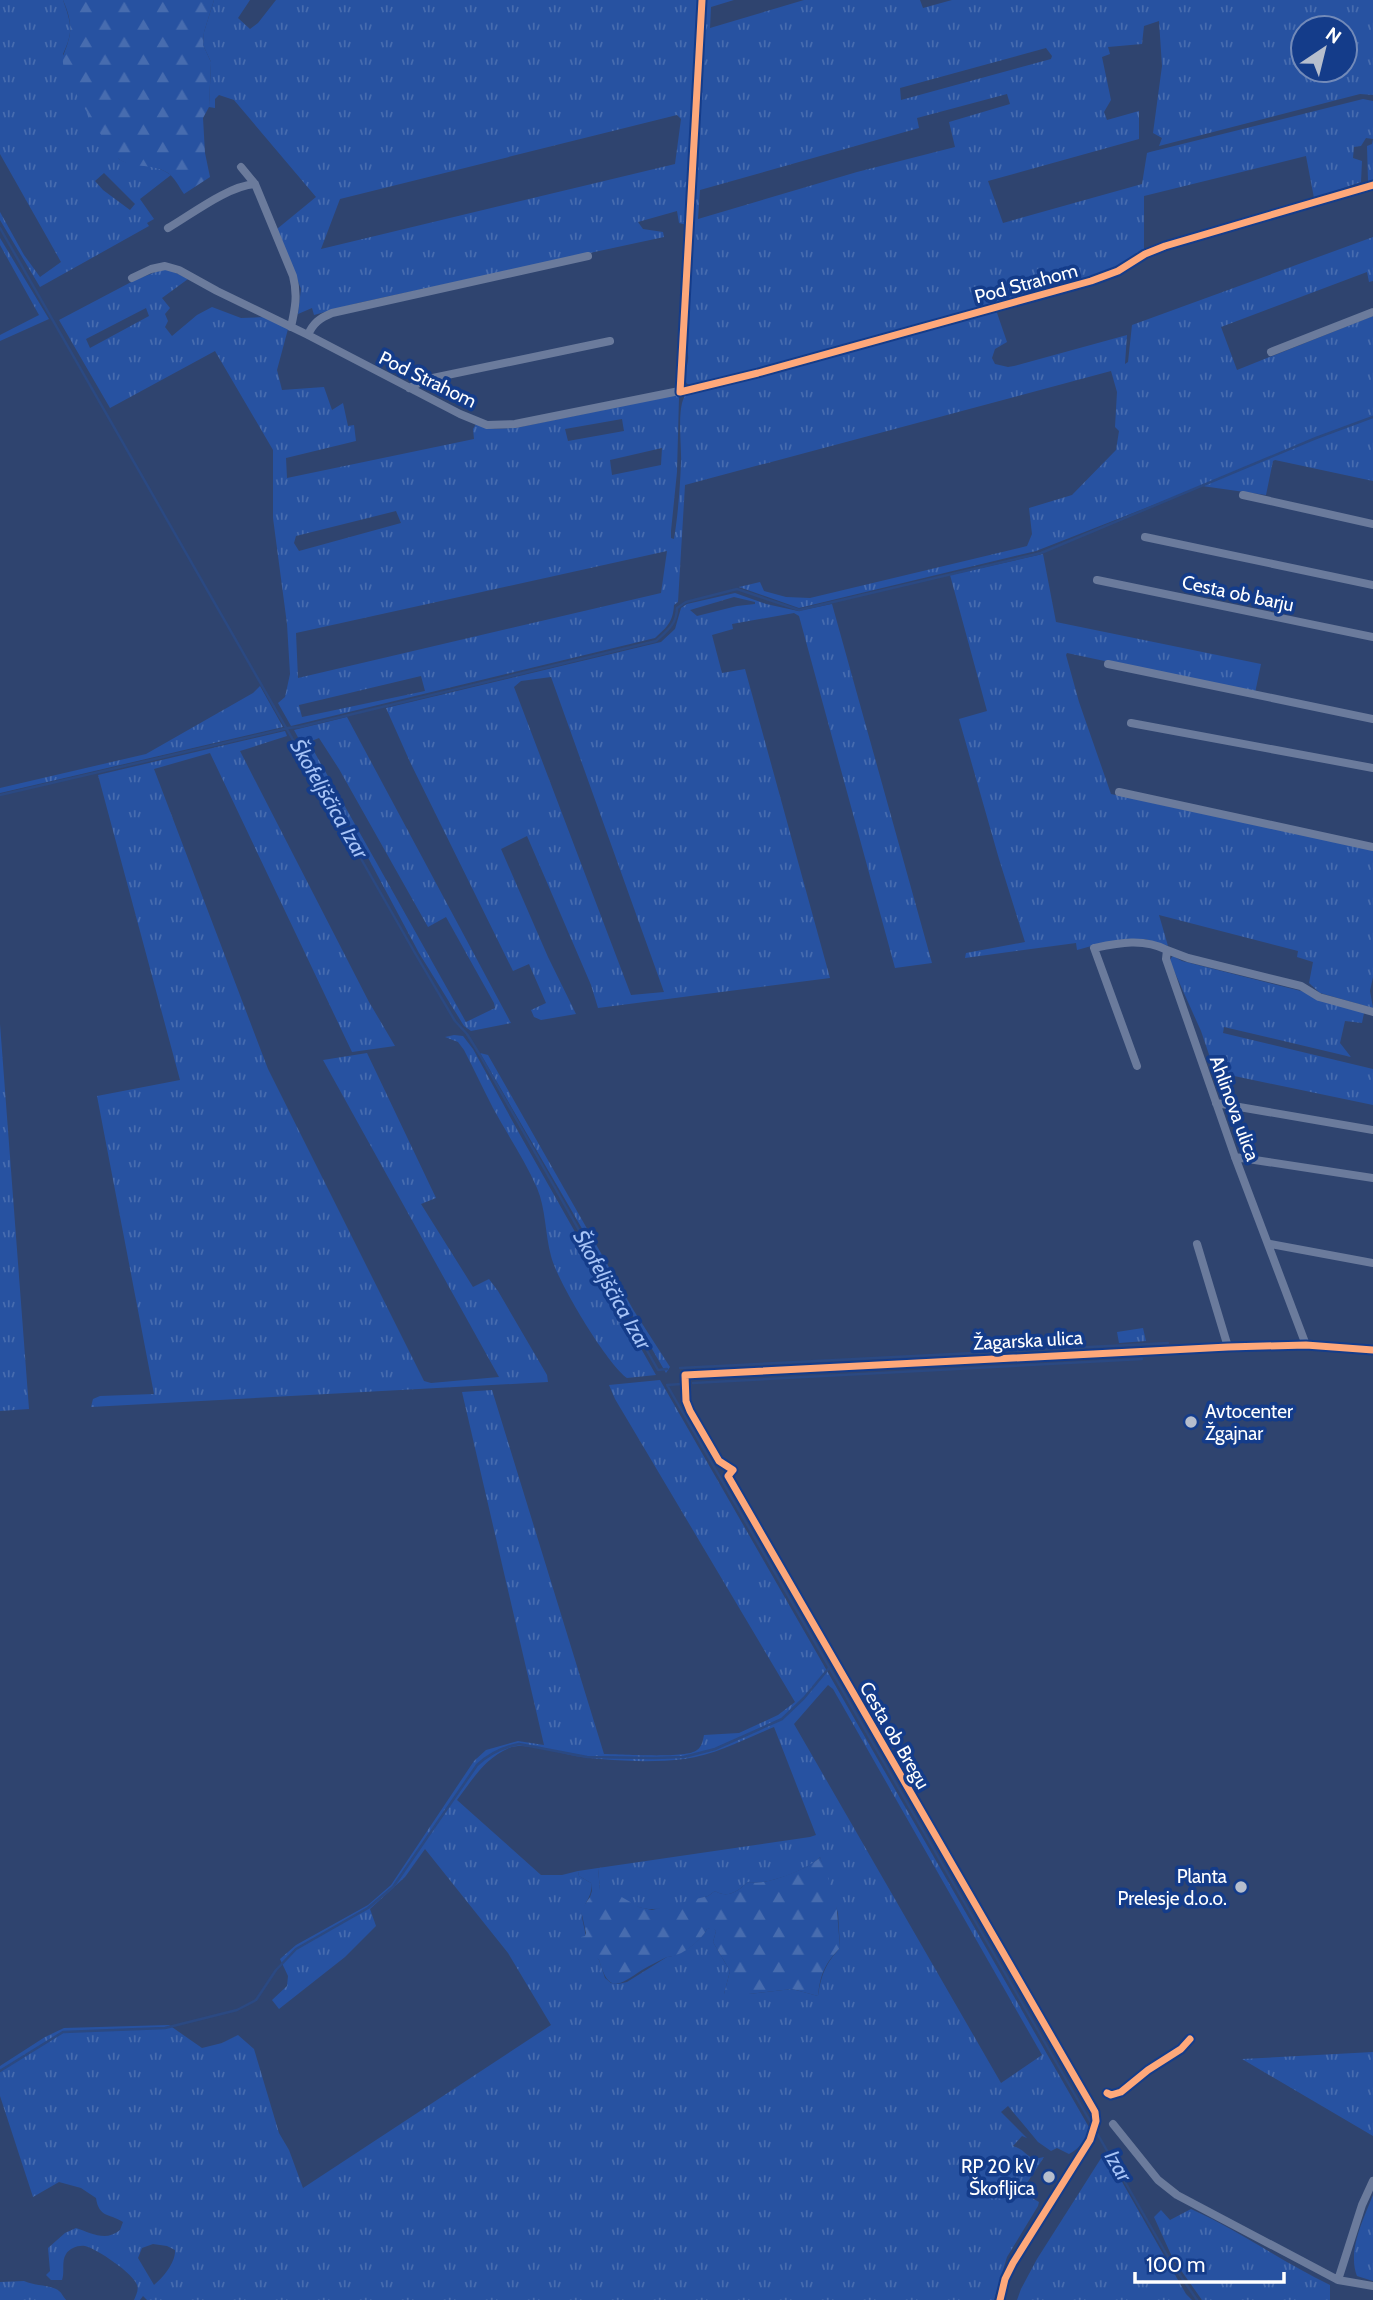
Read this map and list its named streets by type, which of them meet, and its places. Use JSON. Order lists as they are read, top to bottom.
{
  "streets": {
    "street": [
      "Pod Strahom",
      "Cesta ob barju",
      "Ahlinova ulica",
      "Žagarska ulica"
    ],
    "cycle path": ["Cesta ob Bregu"]
  },
  "crossings": [
    ["Ahlinova ulica", "Žagarska ulica"]
  ],
  "water": ["Škofeljščica Izar", "Izar"],
  "places": ["Avtocenter Žgajnar", "Planta Prelesje d.o.o.", "RP 20 kV Škofljica"],
  "scale_bar": "100 m",
  "north": "top right"
}
